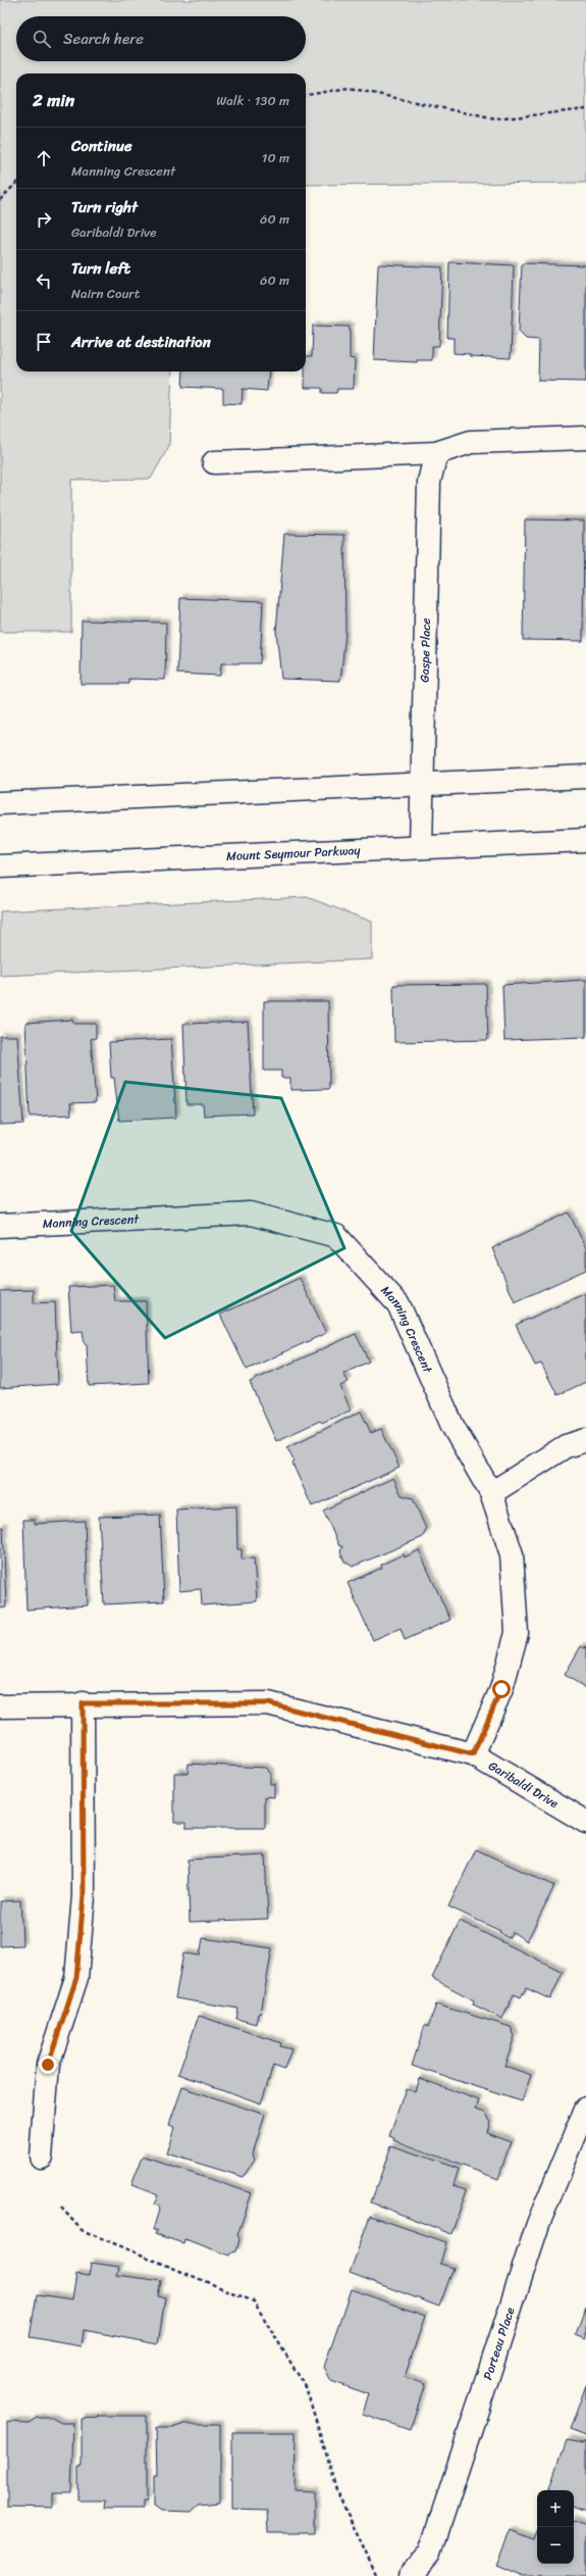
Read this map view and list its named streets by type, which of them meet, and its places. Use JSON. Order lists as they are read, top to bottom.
{
  "streets": {
    "street": [
      "Gaspe Place",
      "Mount Seymour Parkway",
      "Manning Crescent",
      "Garibaldi Drive",
      "Porteau Place"
    ]
  },
  "crossings": [
    ["Gaspe Place", "Mount Seymour Parkway"],
    ["Manning Crescent", "Garibaldi Drive"]
  ],
  "page": {
    "search": "Search here",
    "heading": ["2 min", "Walk · 130 m"],
    "list": [
      ["Continue", "Manning Crescent", "10 m"],
      ["Turn right", "Garibaldi Drive", "60 m"],
      ["Turn left", "Nairn Court", "60 m"],
      "Arrive at destination"
    ],
    "map_buttons": ["+", "−"]
  }
}
